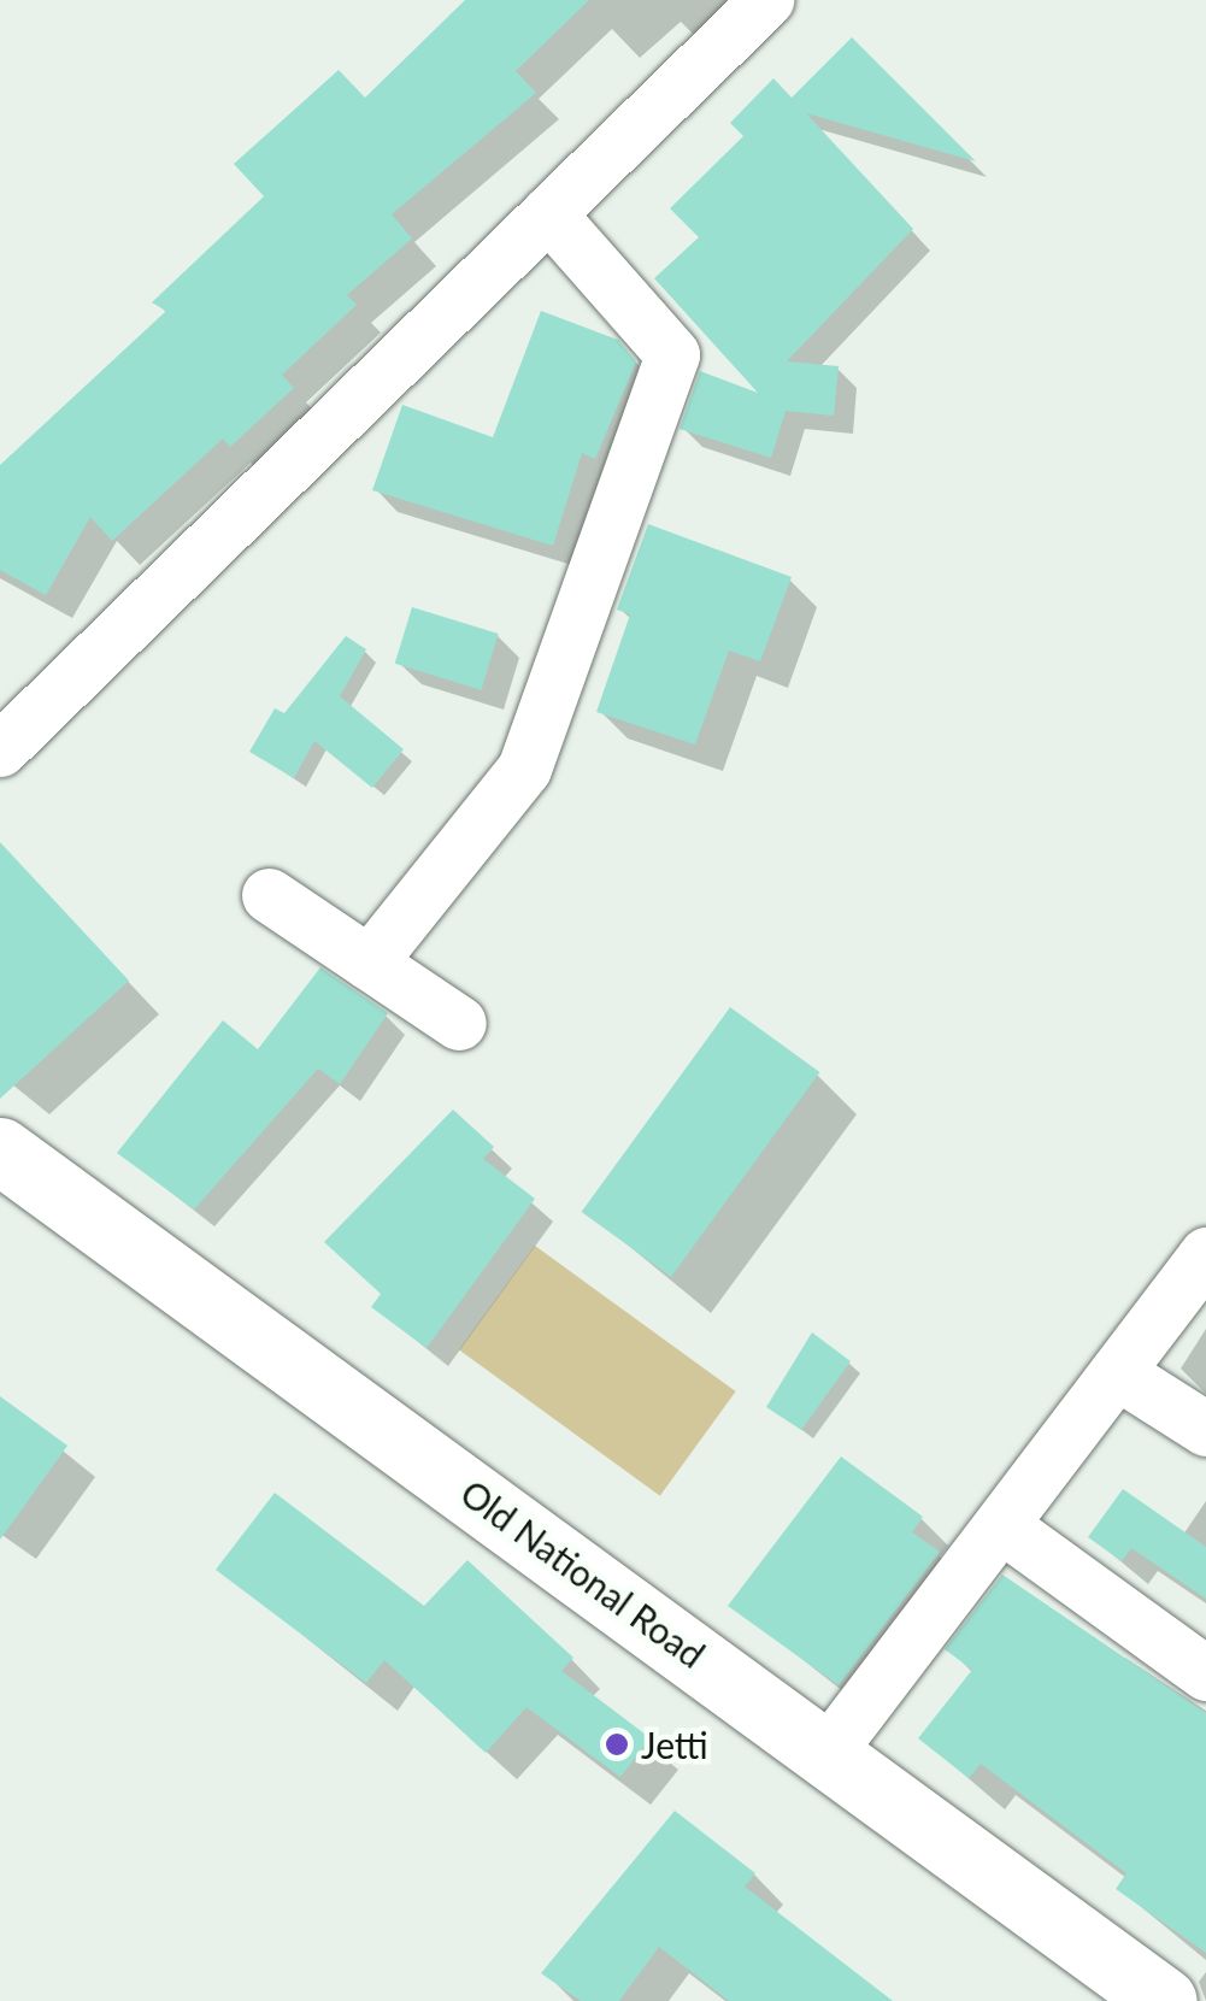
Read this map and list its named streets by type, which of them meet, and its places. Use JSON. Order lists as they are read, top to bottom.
{
  "streets": {
    "main road": ["Old National Road"]
  },
  "places": ["Jetti"]
}
